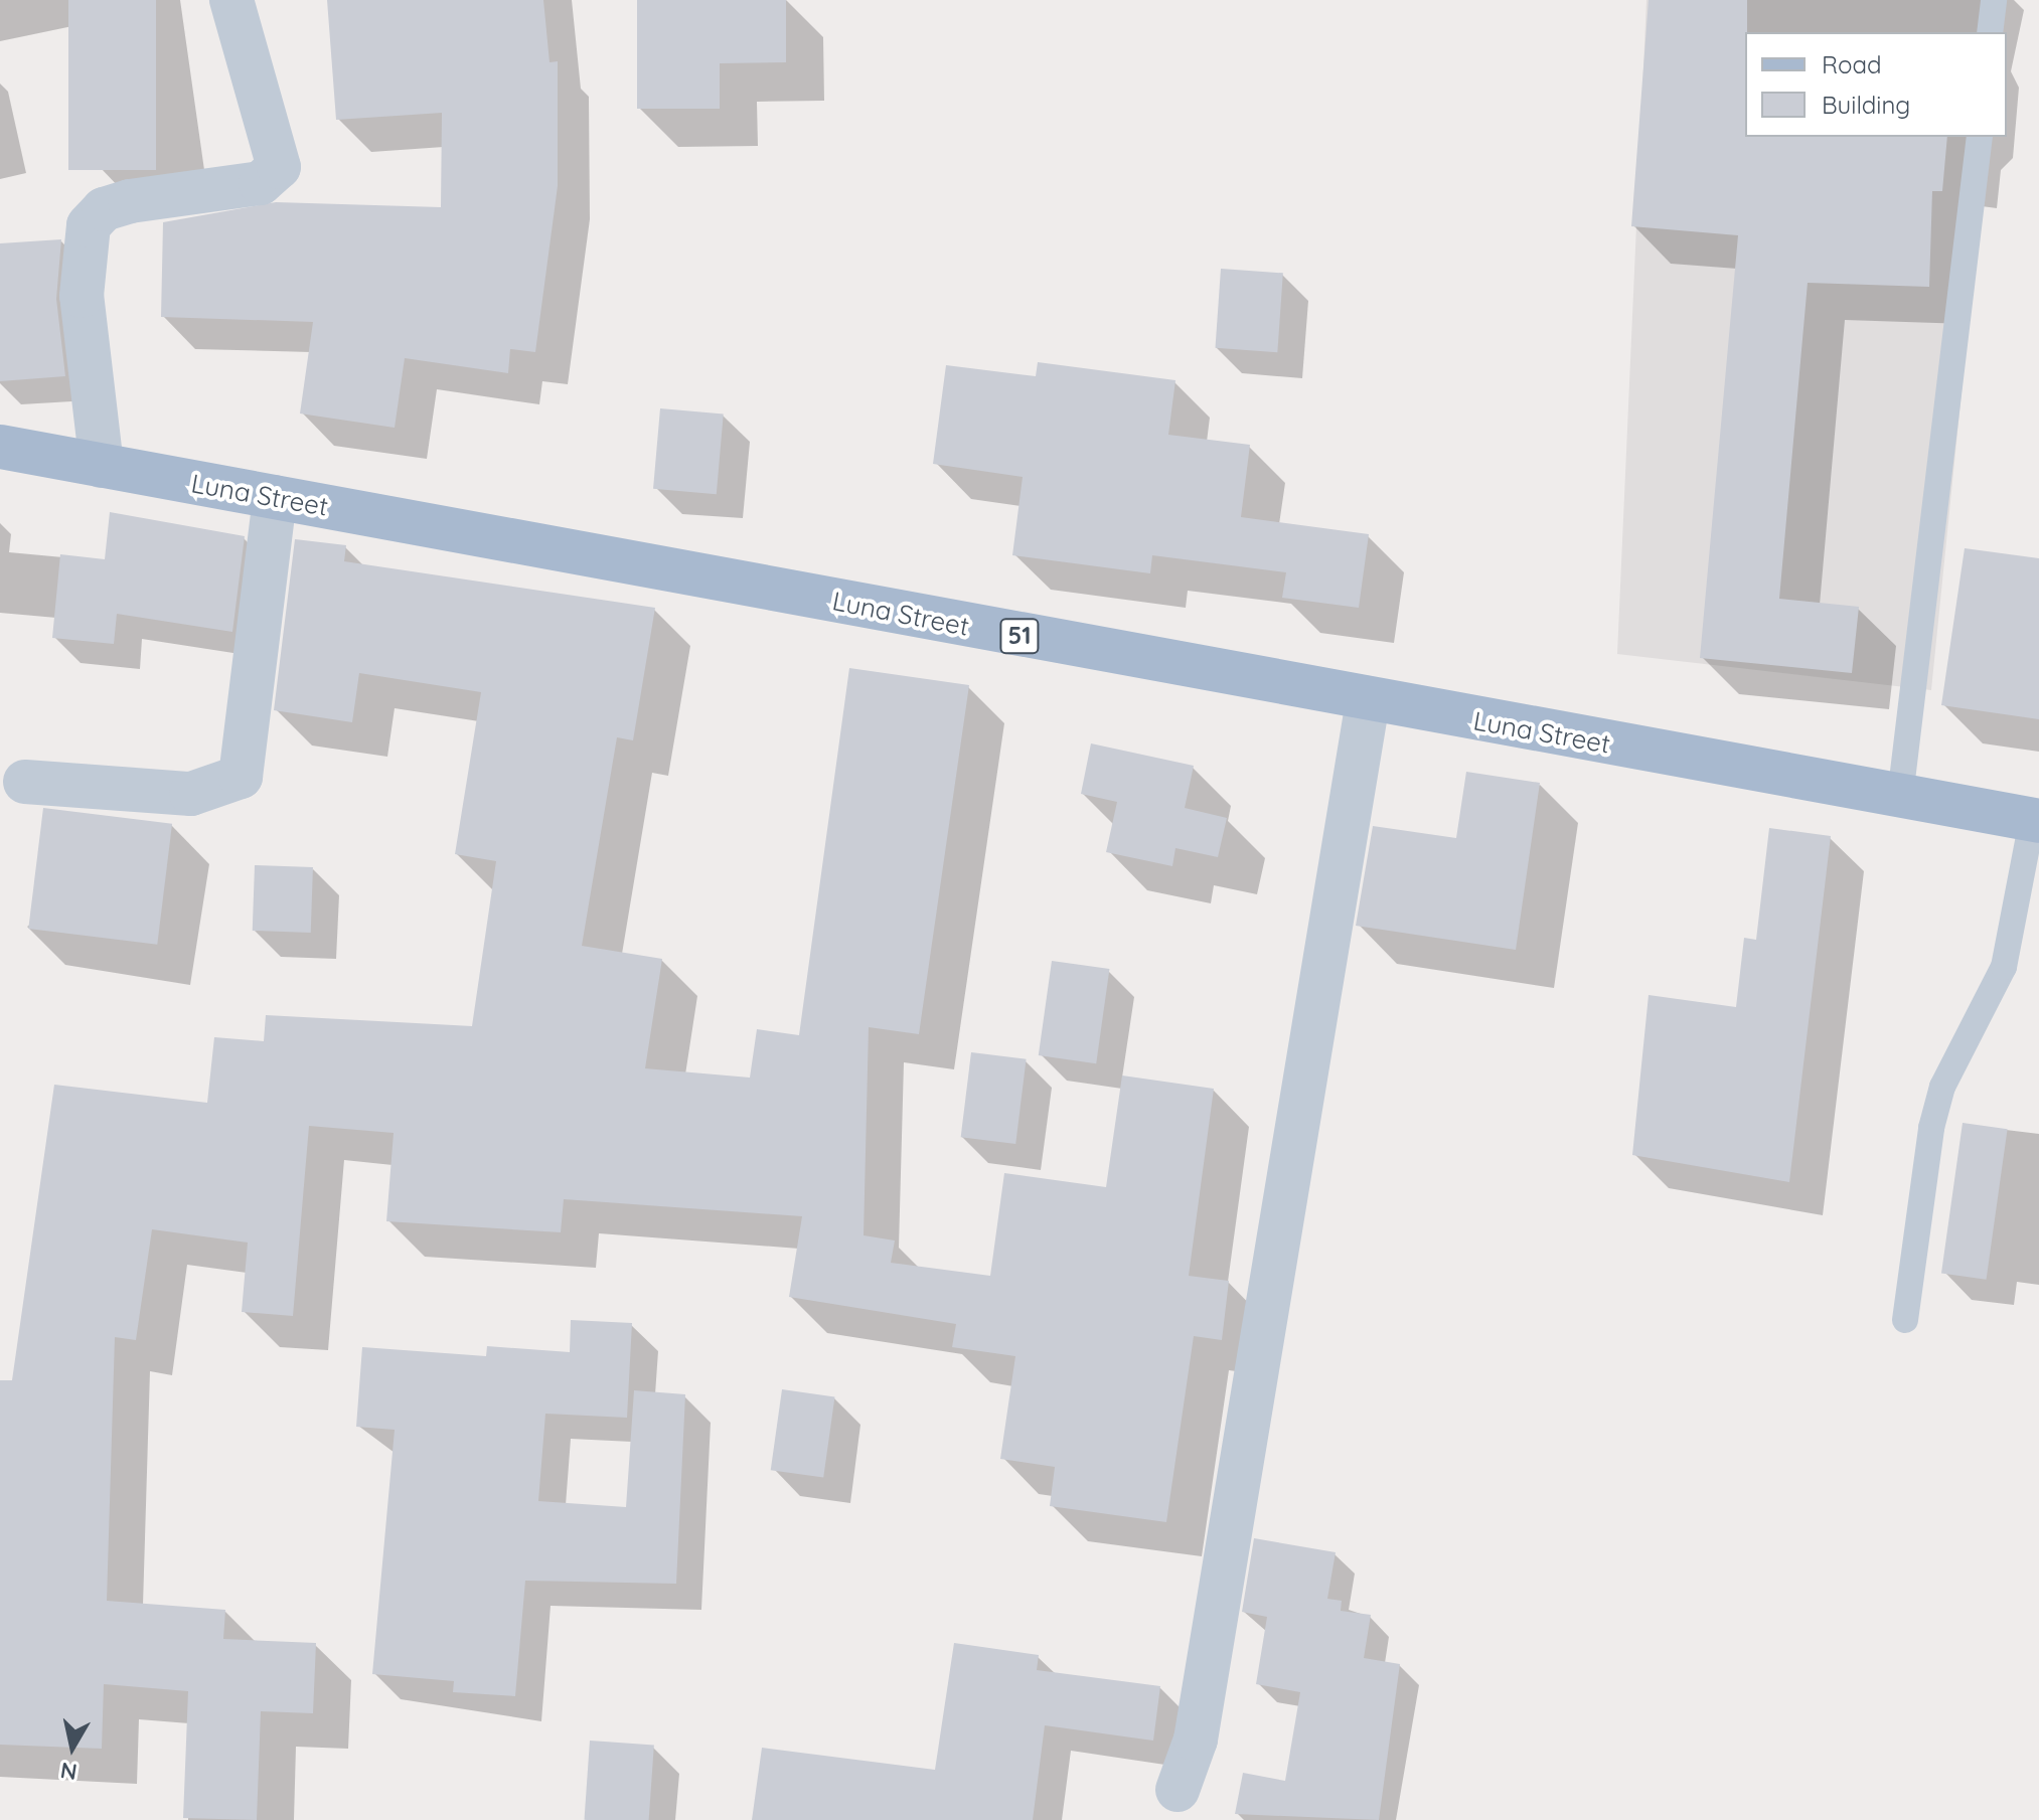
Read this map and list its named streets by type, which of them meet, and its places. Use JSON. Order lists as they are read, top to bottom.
{
  "streets": {
    "main road": ["Luna Street", "51"]
  },
  "legend": ["Road", "Building"],
  "north": "bottom"
}
